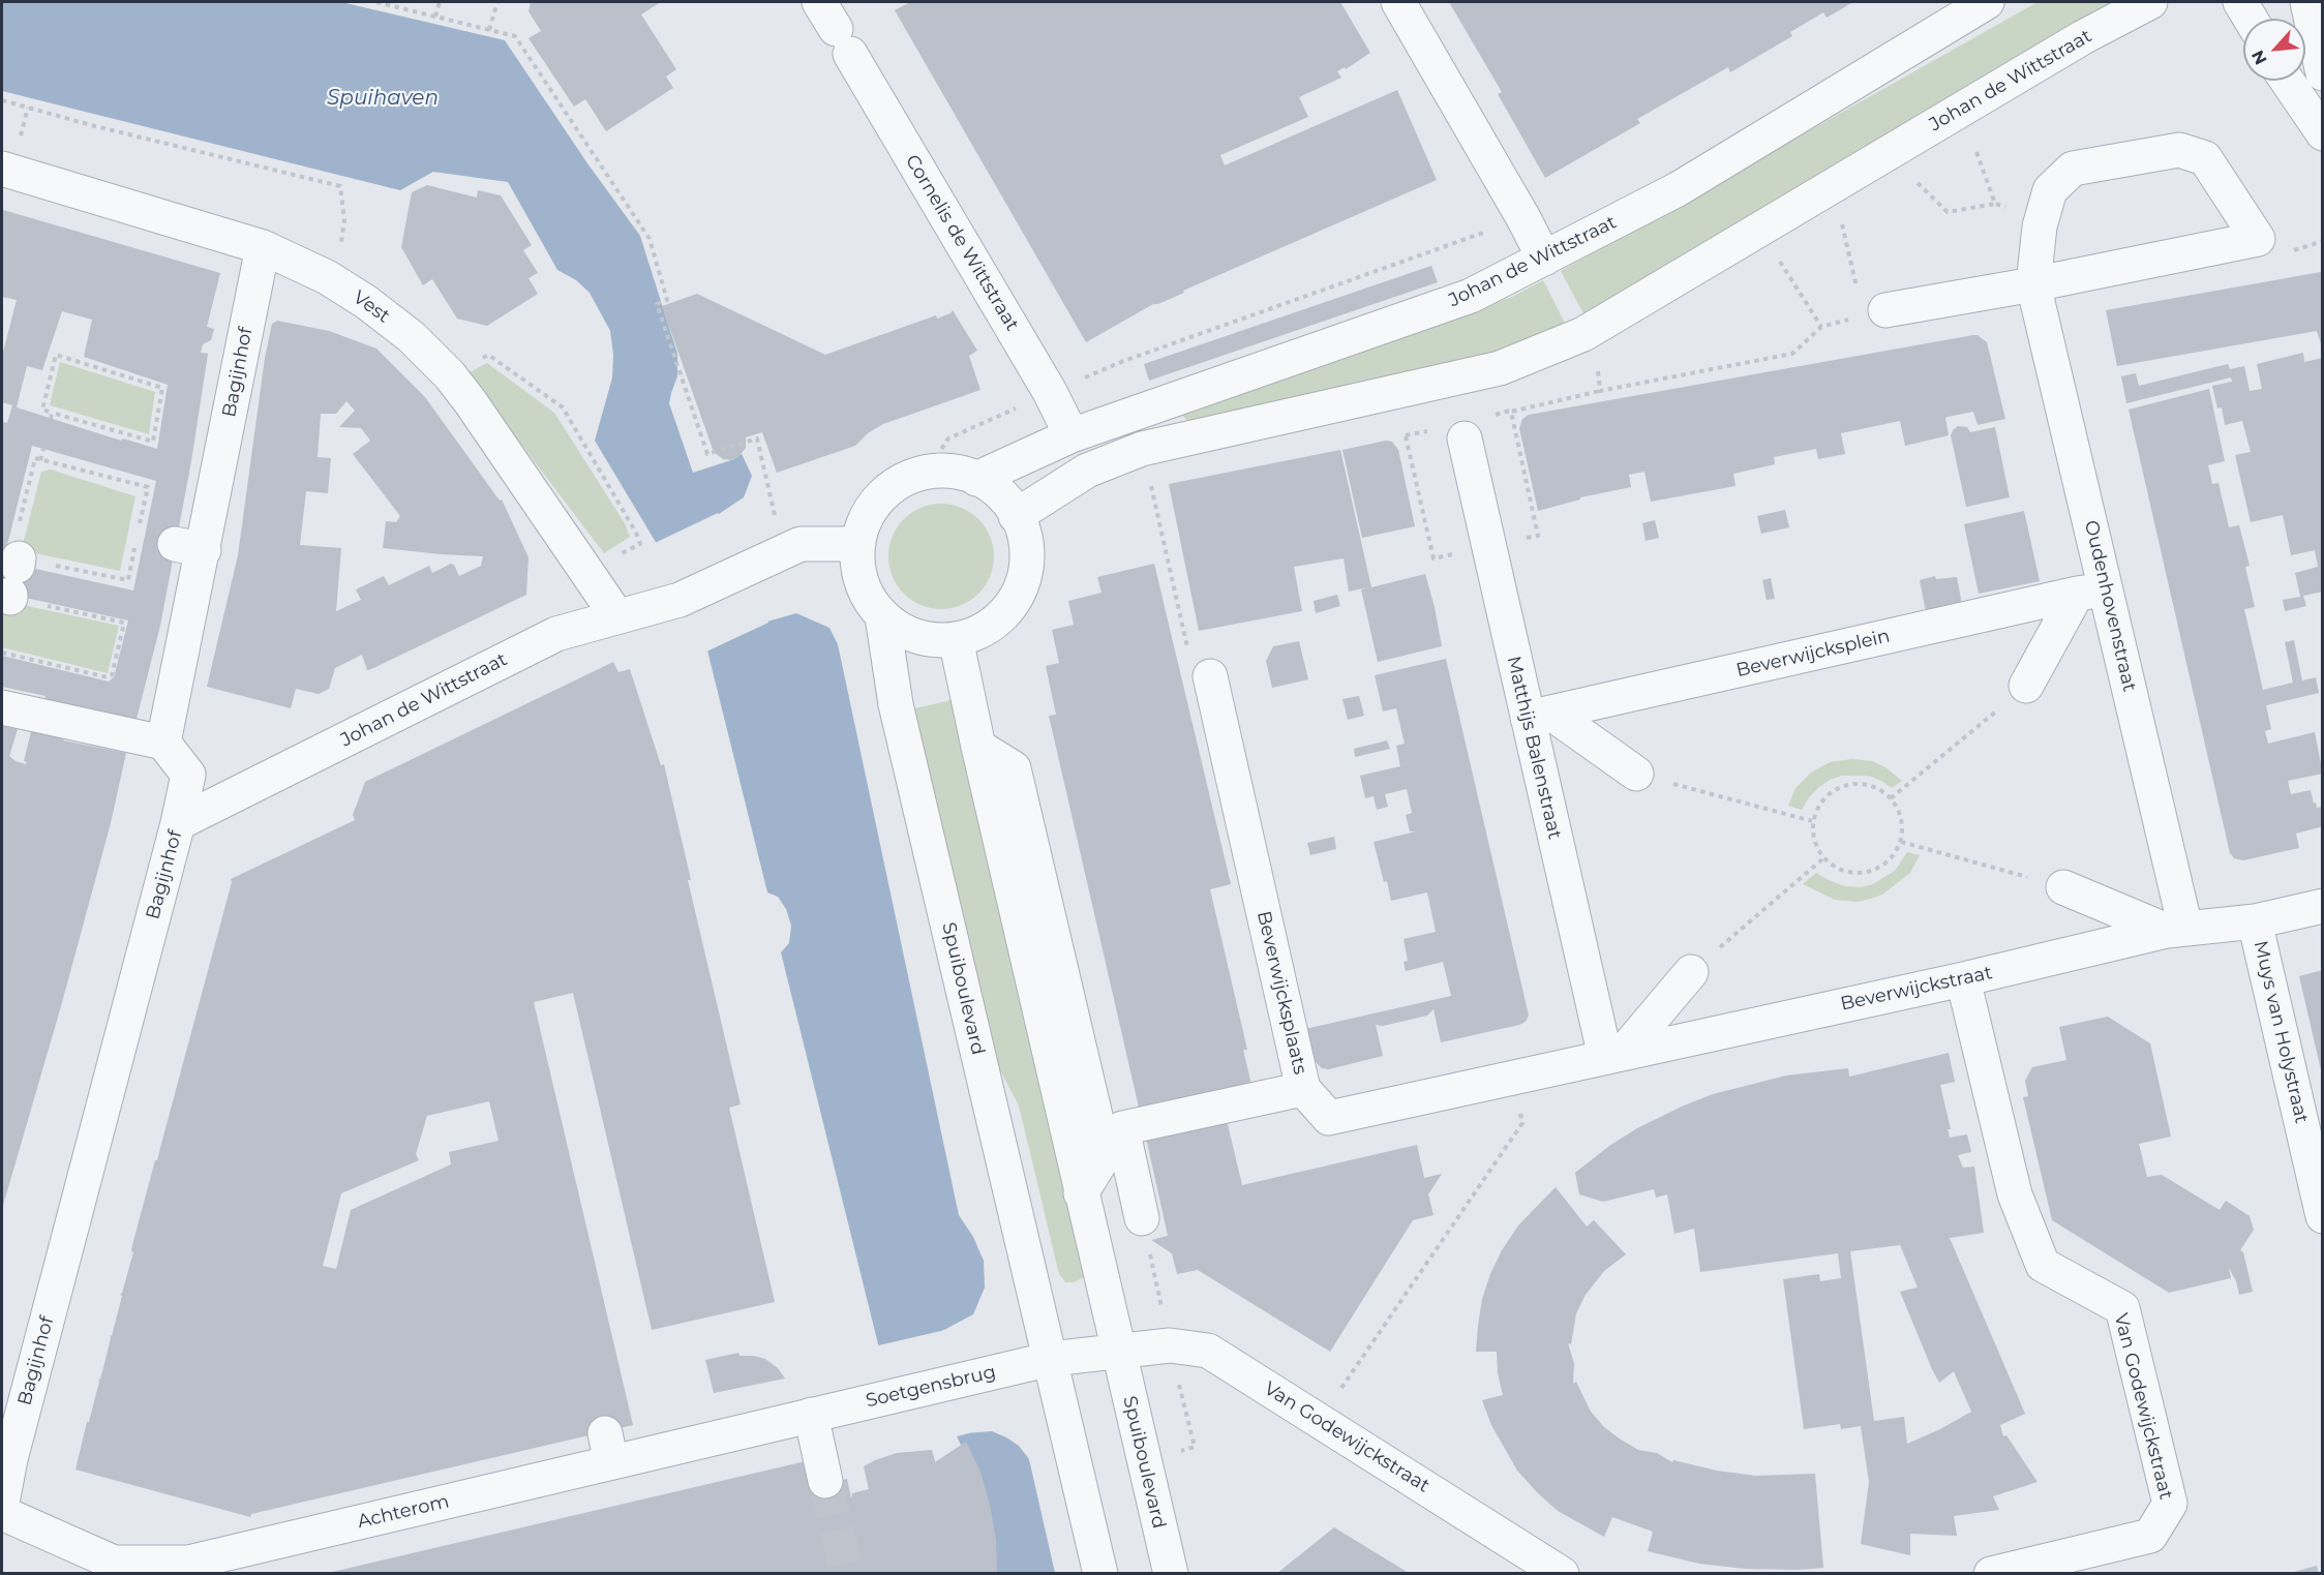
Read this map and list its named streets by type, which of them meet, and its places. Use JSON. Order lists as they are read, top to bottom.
{
  "streets": {
    "street": [
      "Johan de Wittstraat",
      "Cornelis de Wittstraat",
      "Vest",
      "Bagijnhof",
      "Oudenhovenstraat",
      "Beverwijcksplein",
      "Matthijs Balenstraat",
      "Spuiboulevard",
      "Beverwijckstraat",
      "Beverwijcksplaats",
      "Muys van Holystraat",
      "Soetgensbrug",
      "Van Godewijckstraat",
      "Achterom"
    ]
  },
  "crossings": [
    ["Johan de Wittstraat", "Cornelis de Wittstraat"],
    ["Johan de Wittstraat", "Vest"],
    ["Johan de Wittstraat", "Bagijnhof"],
    ["Johan de Wittstraat", "Spuiboulevard"],
    ["Vest", "Bagijnhof"],
    ["Oudenhovenstraat", "Beverwijcksplein"],
    ["Oudenhovenstraat", "Beverwijckstraat"],
    ["Beverwijcksplein", "Matthijs Balenstraat"],
    ["Matthijs Balenstraat", "Beverwijckstraat"],
    ["Spuiboulevard", "Soetgensbrug"],
    ["Spuiboulevard", "Van Godewijckstraat"],
    ["Beverwijckstraat", "Beverwijcksplaats"],
    ["Beverwijckstraat", "Muys van Holystraat"],
    ["Beverwijckstraat", "Van Godewijckstraat"],
    ["Soetgensbrug", "Achterom"]
  ],
  "water": ["Spuihaven"],
  "north": "bottom left"
}
